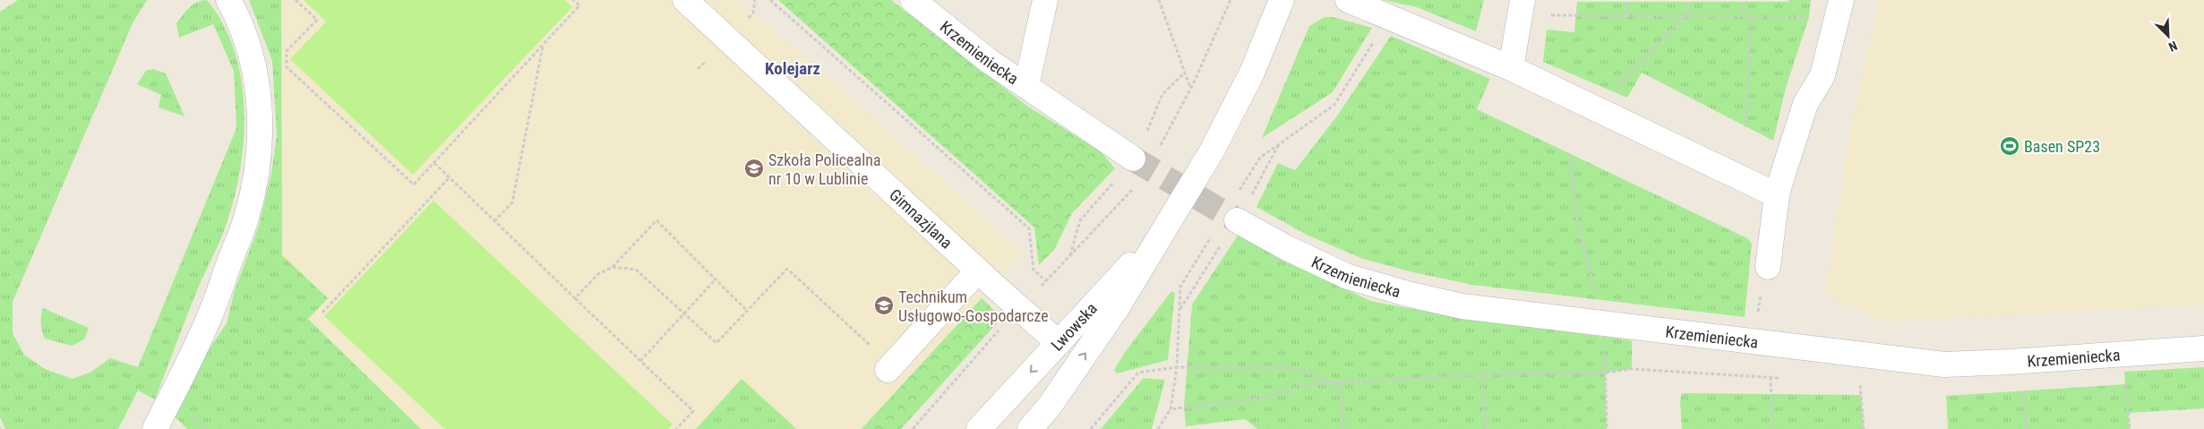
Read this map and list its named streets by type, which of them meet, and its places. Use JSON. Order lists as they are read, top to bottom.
{
  "streets": {
    "street": ["Krzemieniecka", "Gimnazjlana", "Lwowska"]
  },
  "crossings": [
    ["Gimnazjlana", "Lwowska"]
  ],
  "districts": ["Kolejarz"],
  "places": {
    "sports": ["Basen SP23"],
    "school or university": ["Szkoła Policealna nr 10 w Lublinie", "Technikum Usługowo-Gospodarcze"]
  },
  "north": "bottom right"
}
